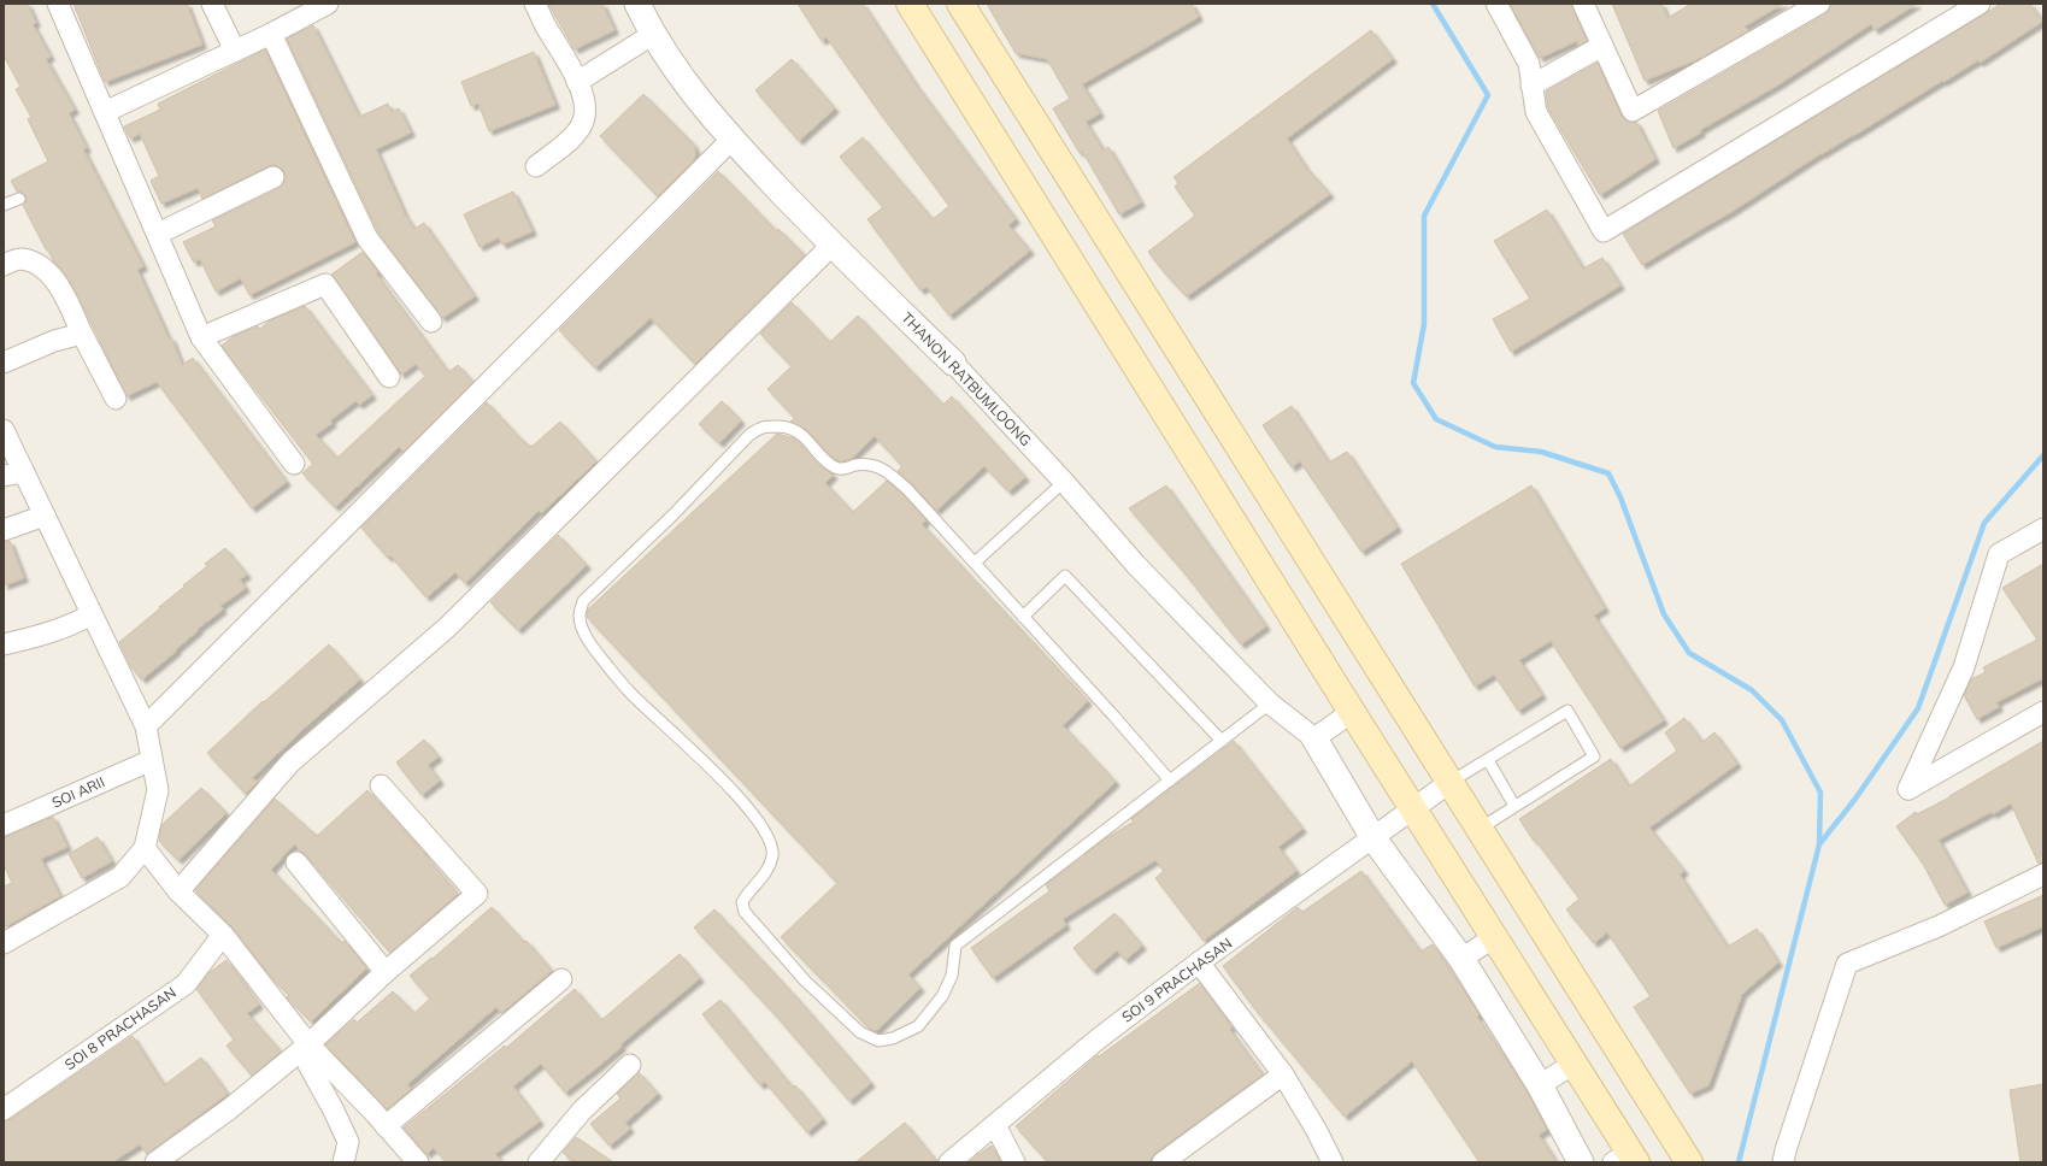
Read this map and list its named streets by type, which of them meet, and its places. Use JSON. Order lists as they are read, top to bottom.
{
  "streets": {
    "street": [
      "THANON RATBUMLOONG",
      "SOI ARII",
      "SOI 9 PRACHASAN",
      "SOI 8 PRACHASAN"
    ]
  }
}
